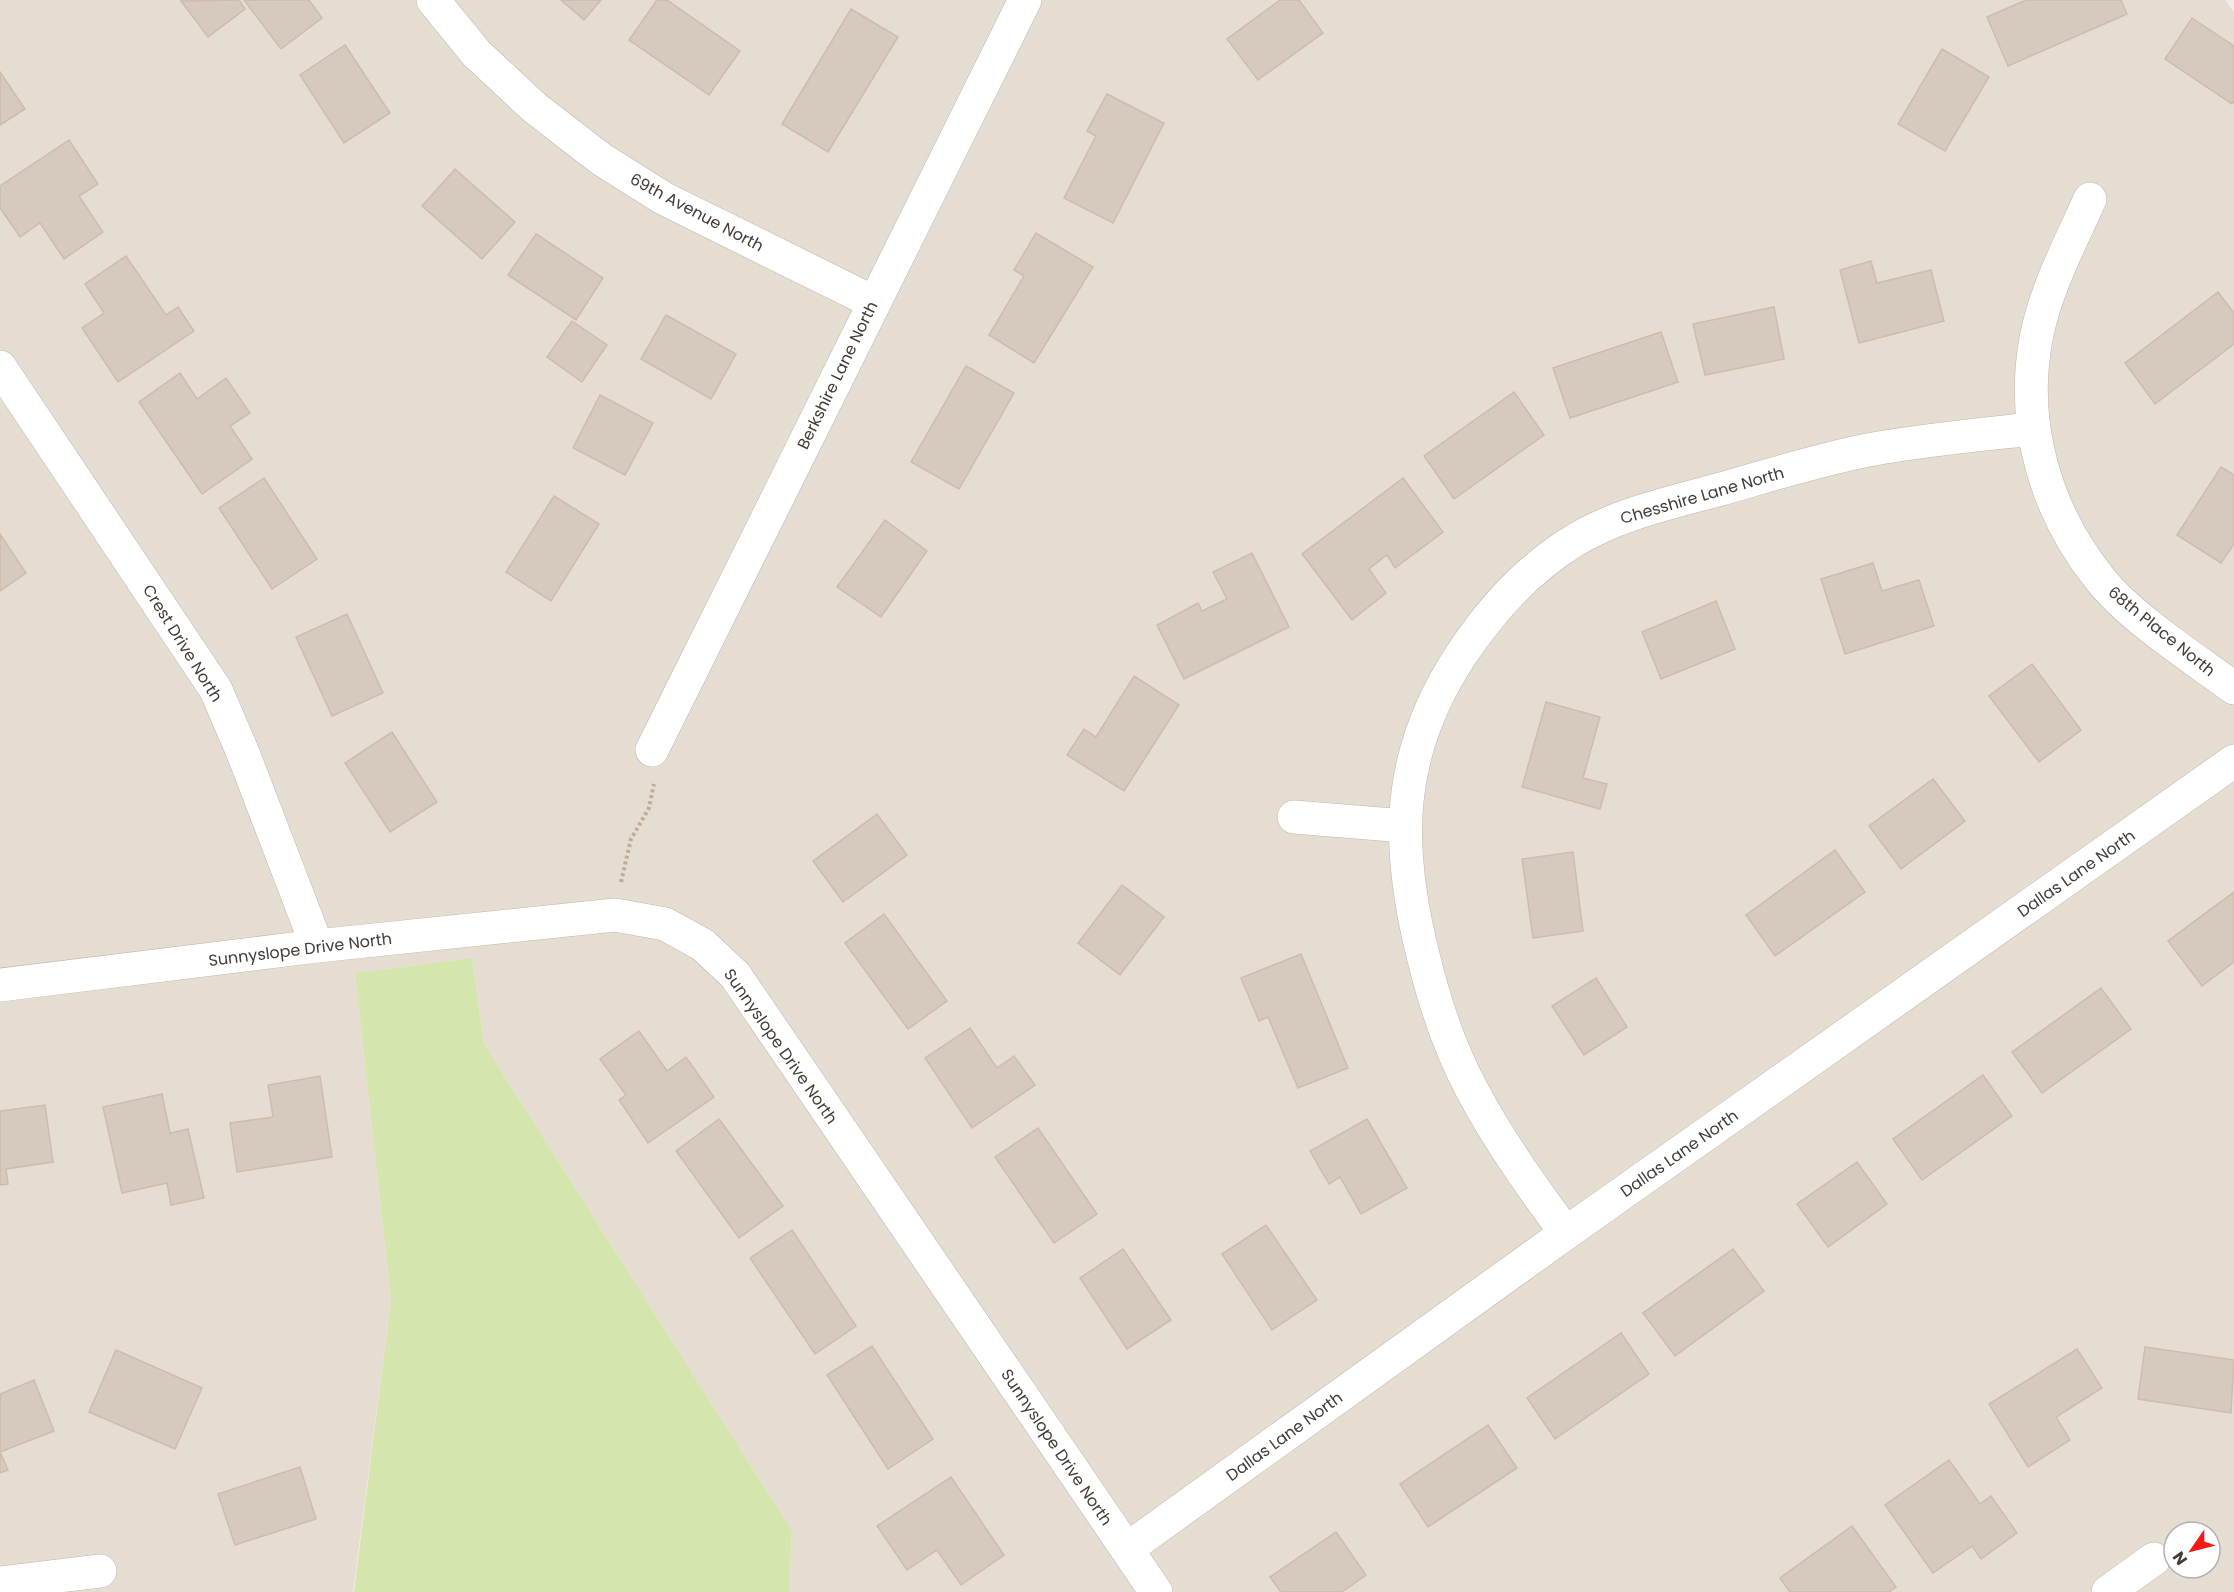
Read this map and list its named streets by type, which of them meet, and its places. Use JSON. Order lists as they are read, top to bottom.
{
  "streets": {
    "street": [
      "69th Avenue North",
      "Berkshire Lane North",
      "Chesshire Lane North",
      "68th Place North",
      "Crest Drive North",
      "Dallas Lane North",
      "Sunnyslope Drive North"
    ]
  },
  "crossings": [
    ["69th Avenue North", "Berkshire Lane North"],
    ["Chesshire Lane North", "68th Place North"],
    ["Chesshire Lane North", "Dallas Lane North"],
    ["Crest Drive North", "Sunnyslope Drive North"],
    ["Dallas Lane North", "Sunnyslope Drive North"]
  ],
  "north": "bottom left"
}
